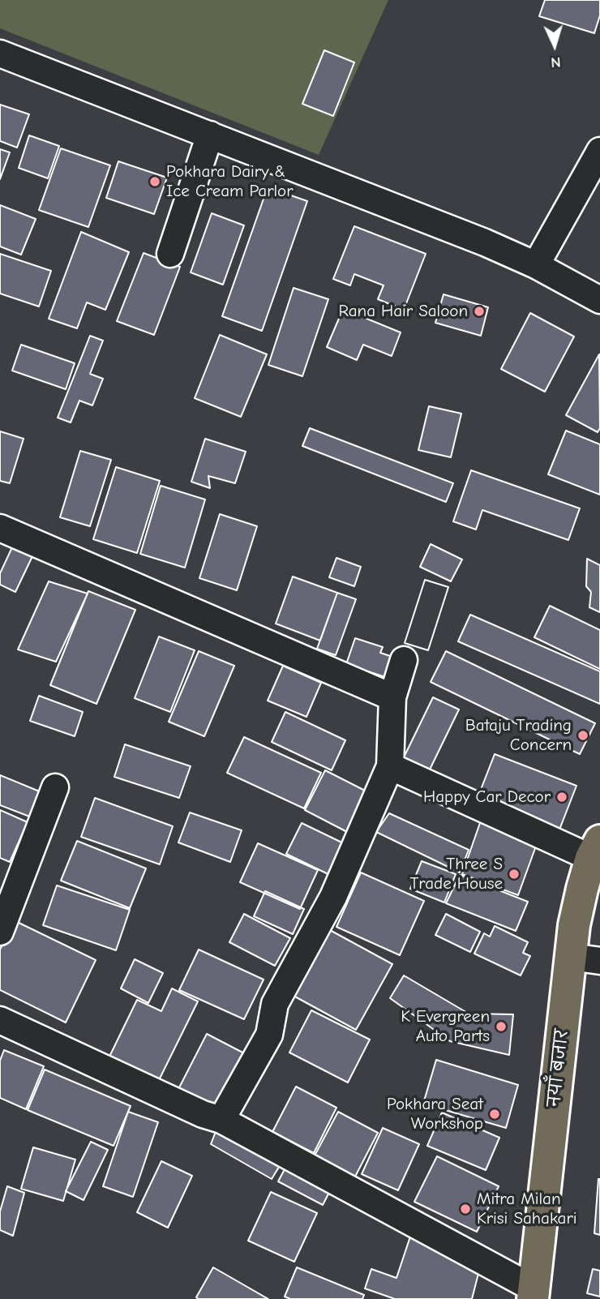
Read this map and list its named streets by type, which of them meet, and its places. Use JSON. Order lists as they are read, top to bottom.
{
  "streets": {
    "main road": ["नयाँ बजार"]
  },
  "places": [
    "Pokhara Dairy & Ice Cream Parlor",
    "Rana Hair Saloon",
    "Bataju Trading Concern",
    "Happy Car Decor",
    "Three S Trade House",
    "K Evergreen Auto Parts",
    "Pokhara Seat Workshop",
    "Mitra Milan Krisi Sahakari"
  ],
  "north": "bottom"
}
